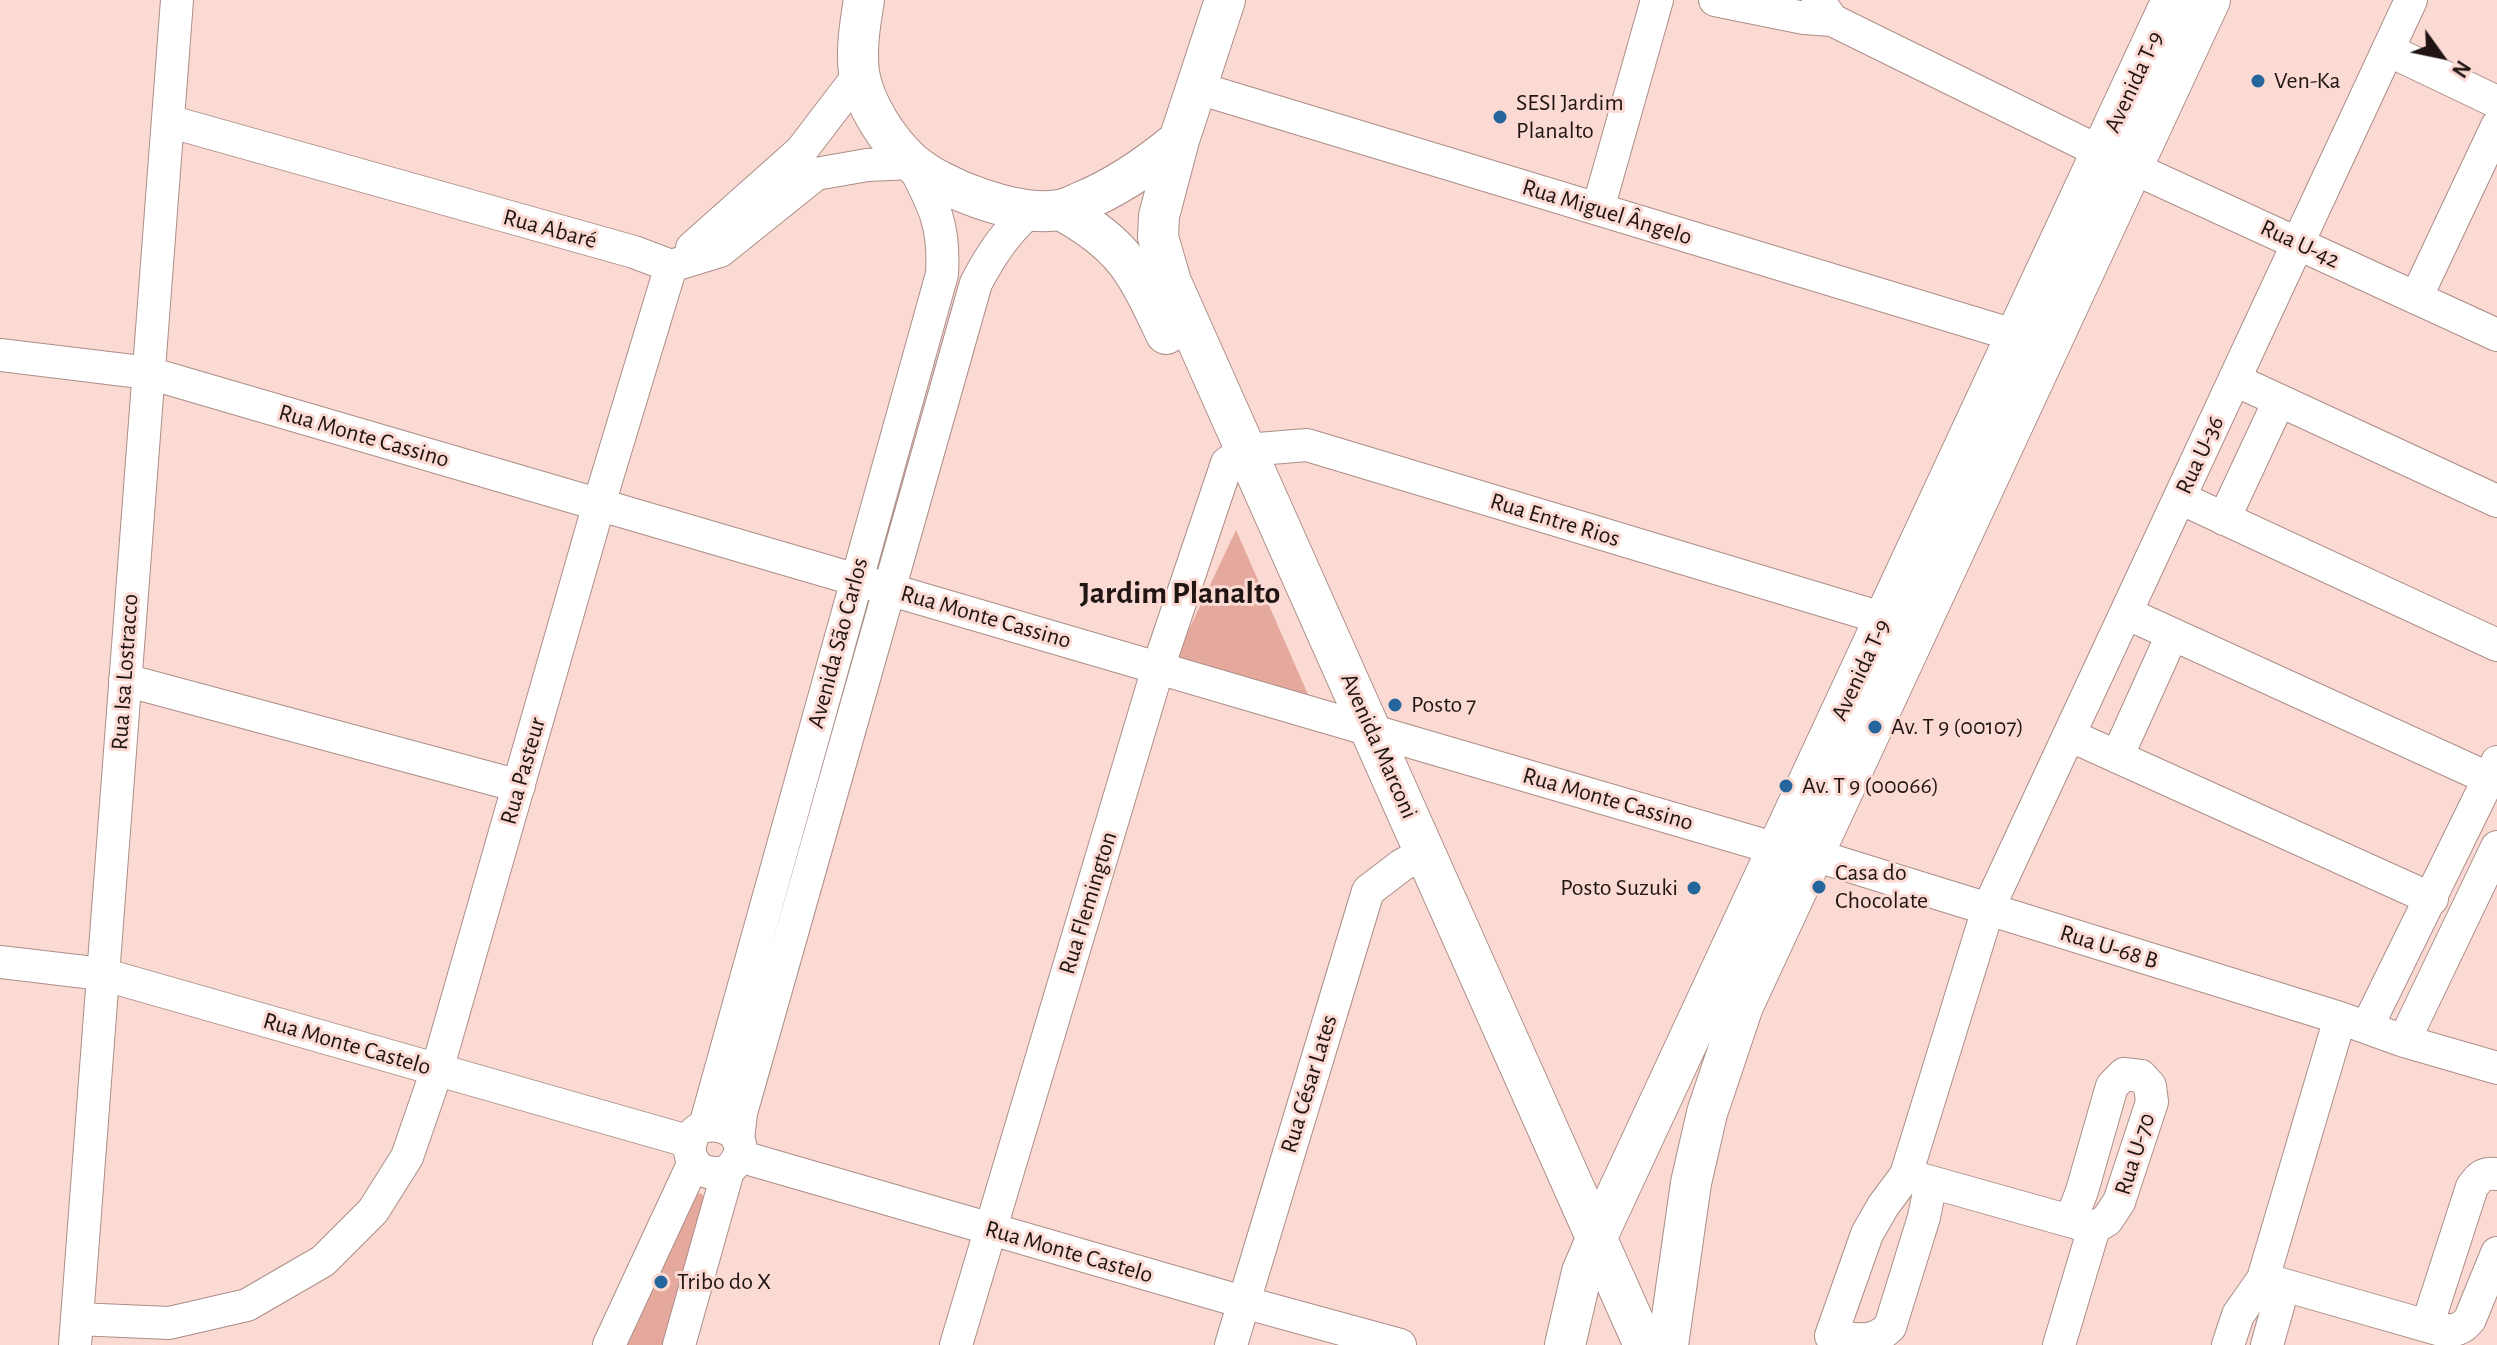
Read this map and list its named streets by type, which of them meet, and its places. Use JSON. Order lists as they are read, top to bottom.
{
  "streets": {
    "main road": ["Avenida T-9", "Avenida Marconi"],
    "street": [
      "Rua Miguel Ângelo",
      "Rua Abaré",
      "Rua U-42",
      "Rua Monte Cassino",
      "Rua U-36",
      "Rua Entre Rios",
      "Avenida São Carlos",
      "Rua Isa Lostracco",
      "Rua Pasteur",
      "Rua Flemington",
      "Rua U-68 B",
      "Rua Monte Castelo",
      "Rua César Lates"
    ]
  },
  "crossings": [
    ["Avenida T-9", "Rua Miguel Ângelo"],
    ["Avenida T-9", "Rua U-42"],
    ["Avenida T-9", "Rua Monte Cassino"],
    ["Avenida T-9", "Rua Entre Rios"],
    ["Avenida T-9", "Avenida Marconi"],
    ["Avenida T-9", "Rua U-68 B"],
    ["Rua Miguel Ângelo", "Avenida Marconi"],
    ["Rua Abaré", "Rua Isa Lostracco"],
    ["Rua Abaré", "Rua Pasteur"],
    ["Rua U-42", "Rua U-36"],
    ["Rua Monte Cassino", "Avenida São Carlos"],
    ["Rua Monte Cassino", "Rua Isa Lostracco"],
    ["Rua Monte Cassino", "Avenida Marconi"],
    ["Rua Monte Cassino", "Rua Pasteur"],
    ["Rua Monte Cassino", "Rua Flemington"],
    ["Rua Monte Cassino", "Rua U-68 B"],
    ["Rua U-36", "Rua U-68 B"],
    ["Rua Entre Rios", "Avenida Marconi"],
    ["Rua Entre Rios", "Rua Flemington"],
    ["Avenida São Carlos", "Avenida Marconi"],
    ["Avenida São Carlos", "Rua Monte Castelo"],
    ["Rua Isa Lostracco", "Rua Pasteur"],
    ["Rua Isa Lostracco", "Rua Monte Castelo"],
    ["Avenida Marconi", "Rua Flemington"],
    ["Avenida Marconi", "Rua César Lates"],
    ["Rua Pasteur", "Rua Monte Castelo"],
    ["Rua Flemington", "Rua Monte Castelo"],
    ["Rua Monte Castelo", "Rua César Lates"]
  ],
  "districts": ["Jardim Planalto"],
  "places": [
    "Ven-Ka",
    "SESI Jardim Planalto",
    "Posto 7",
    "Av. T 9 (00107)",
    "Av. T 9 (00066)",
    "Casa do Chocolate",
    "Posto Suzuki",
    "Tribo do X"
  ],
  "north": "bottom right"
}
